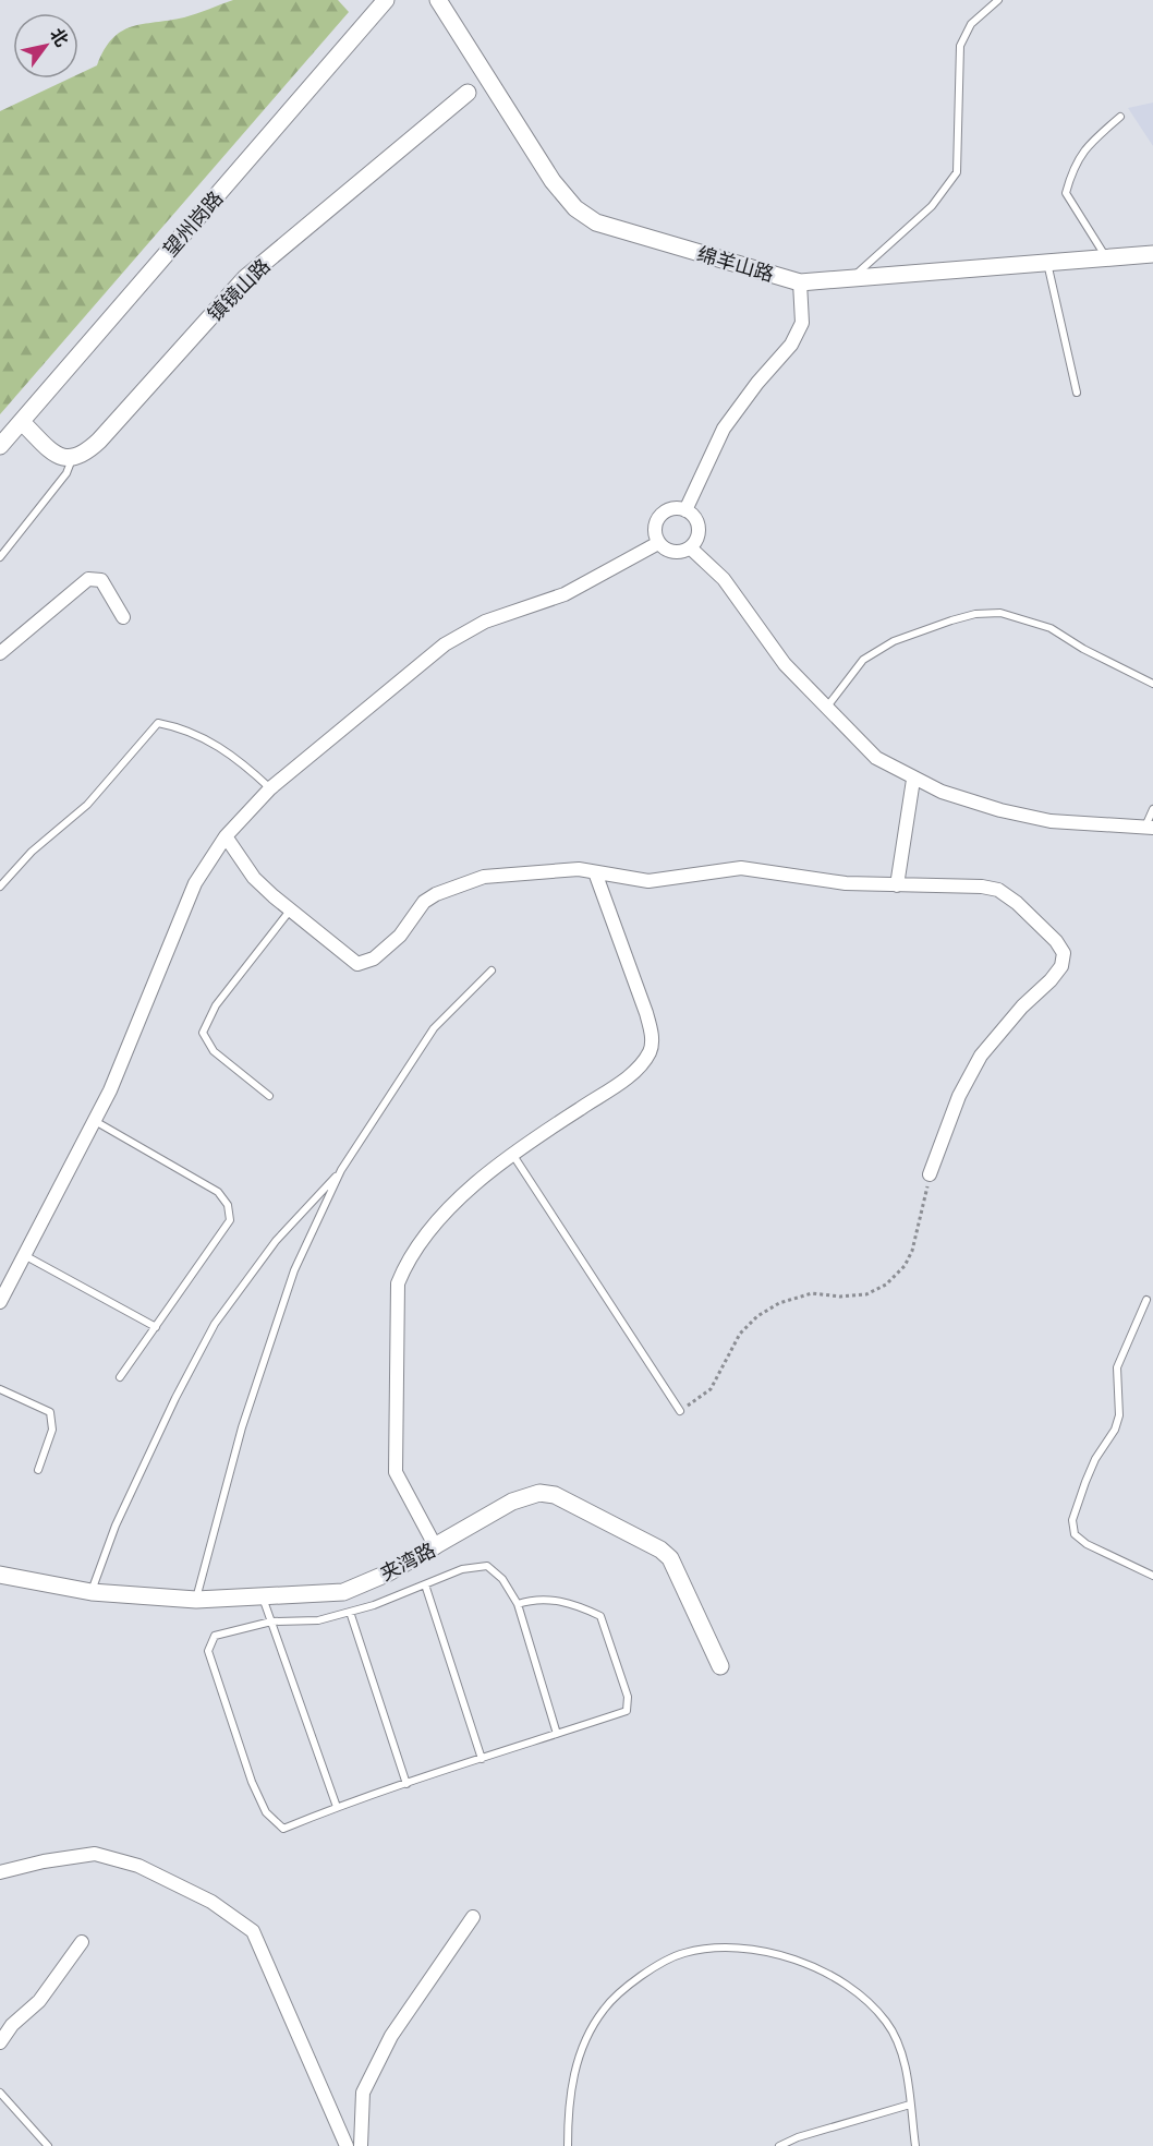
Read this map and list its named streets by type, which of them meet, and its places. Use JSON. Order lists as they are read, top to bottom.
{
  "streets": {
    "street": [
      "望州岗路",
      "绵羊山路",
      "镇镜山路",
      "夹湾路"
    ]
  },
  "north": "top right"
}
